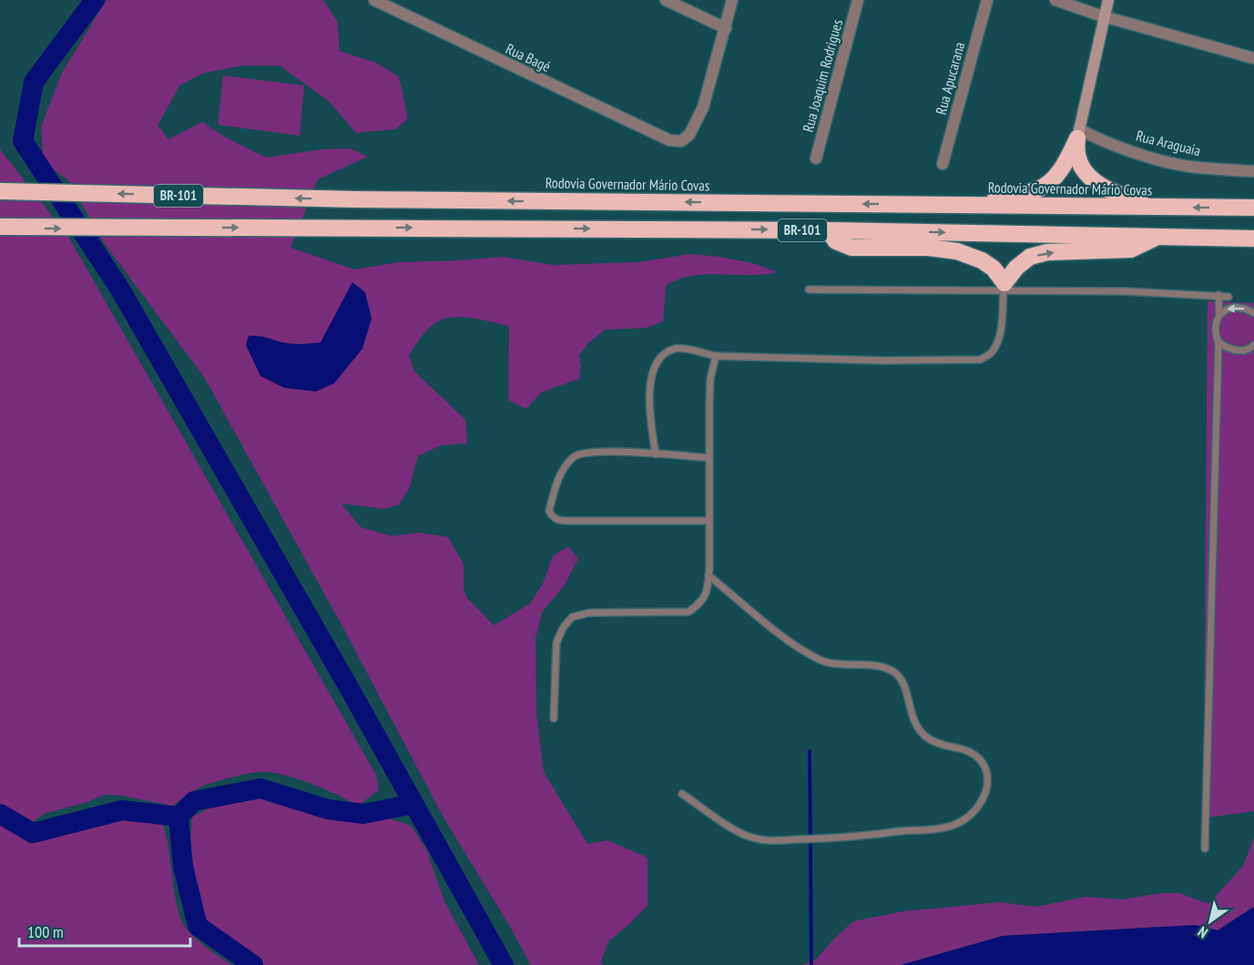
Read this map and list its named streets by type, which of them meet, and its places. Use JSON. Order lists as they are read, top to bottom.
{
  "streets": {
    "highway": ["Rodovia Governador Mário Covas", "BR-101"],
    "street": [
      "Rua Bagé",
      "Rua Joaquim Rodrigues",
      "Rua Apucarana",
      "Rua Araguaia"
    ]
  },
  "scale_bar": "100 m",
  "north": "bottom left"
}
